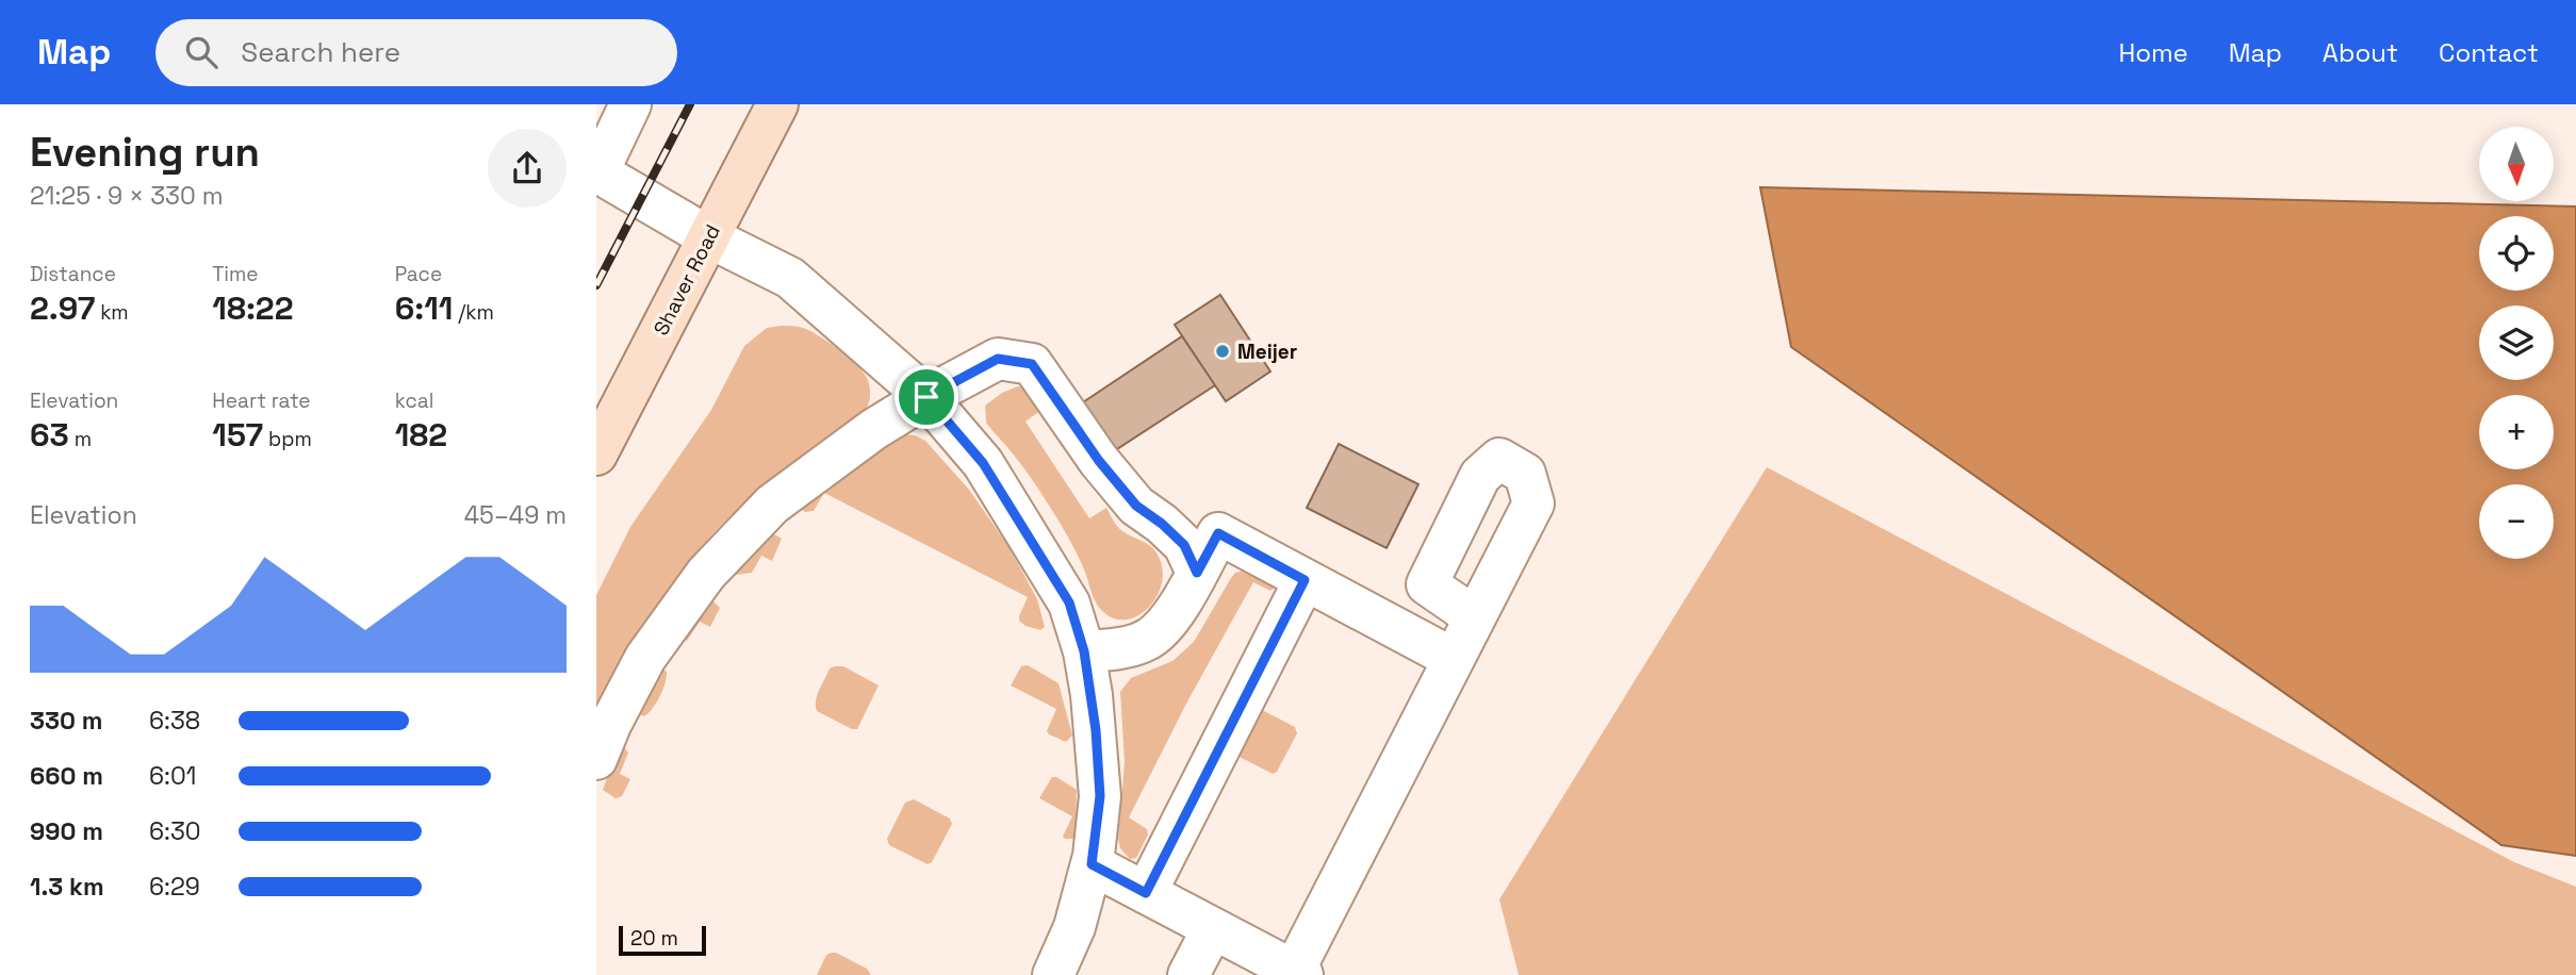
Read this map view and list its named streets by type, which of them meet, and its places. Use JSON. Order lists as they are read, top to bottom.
{
  "streets": {
    "main road": ["Shaver Road"]
  },
  "places": ["Meijer"],
  "scale_bar": "20 m",
  "north": "bottom",
  "page": {
    "header": "Map",
    "search": "Search here",
    "nav": [
      "Home",
      "Map",
      "About",
      "Contact"
    ],
    "heading": ["Evening run", "21:25 · 9 × 330 m"],
    "map_buttons": ["+", "−"],
    "stats": [
      ["Distance", "2.97 km"],
      ["Time", "18:22"],
      ["Pace", "6:11 /km"],
      ["Elevation", "63 m"],
      ["Heart rate", "157 bpm"],
      ["kcal", "182"]
    ],
    "chart": ["Elevation", "45–49 m"],
    "list": [
      {
        "name": "330 m",
        "note": "6:38"
      },
      {
        "name": "660 m",
        "note": "6:01"
      },
      {
        "name": "990 m",
        "note": "6:30"
      },
      {
        "name": "1.3 km",
        "note": "6:29"
      }
    ],
    "scale": "20 m"
  }
}
